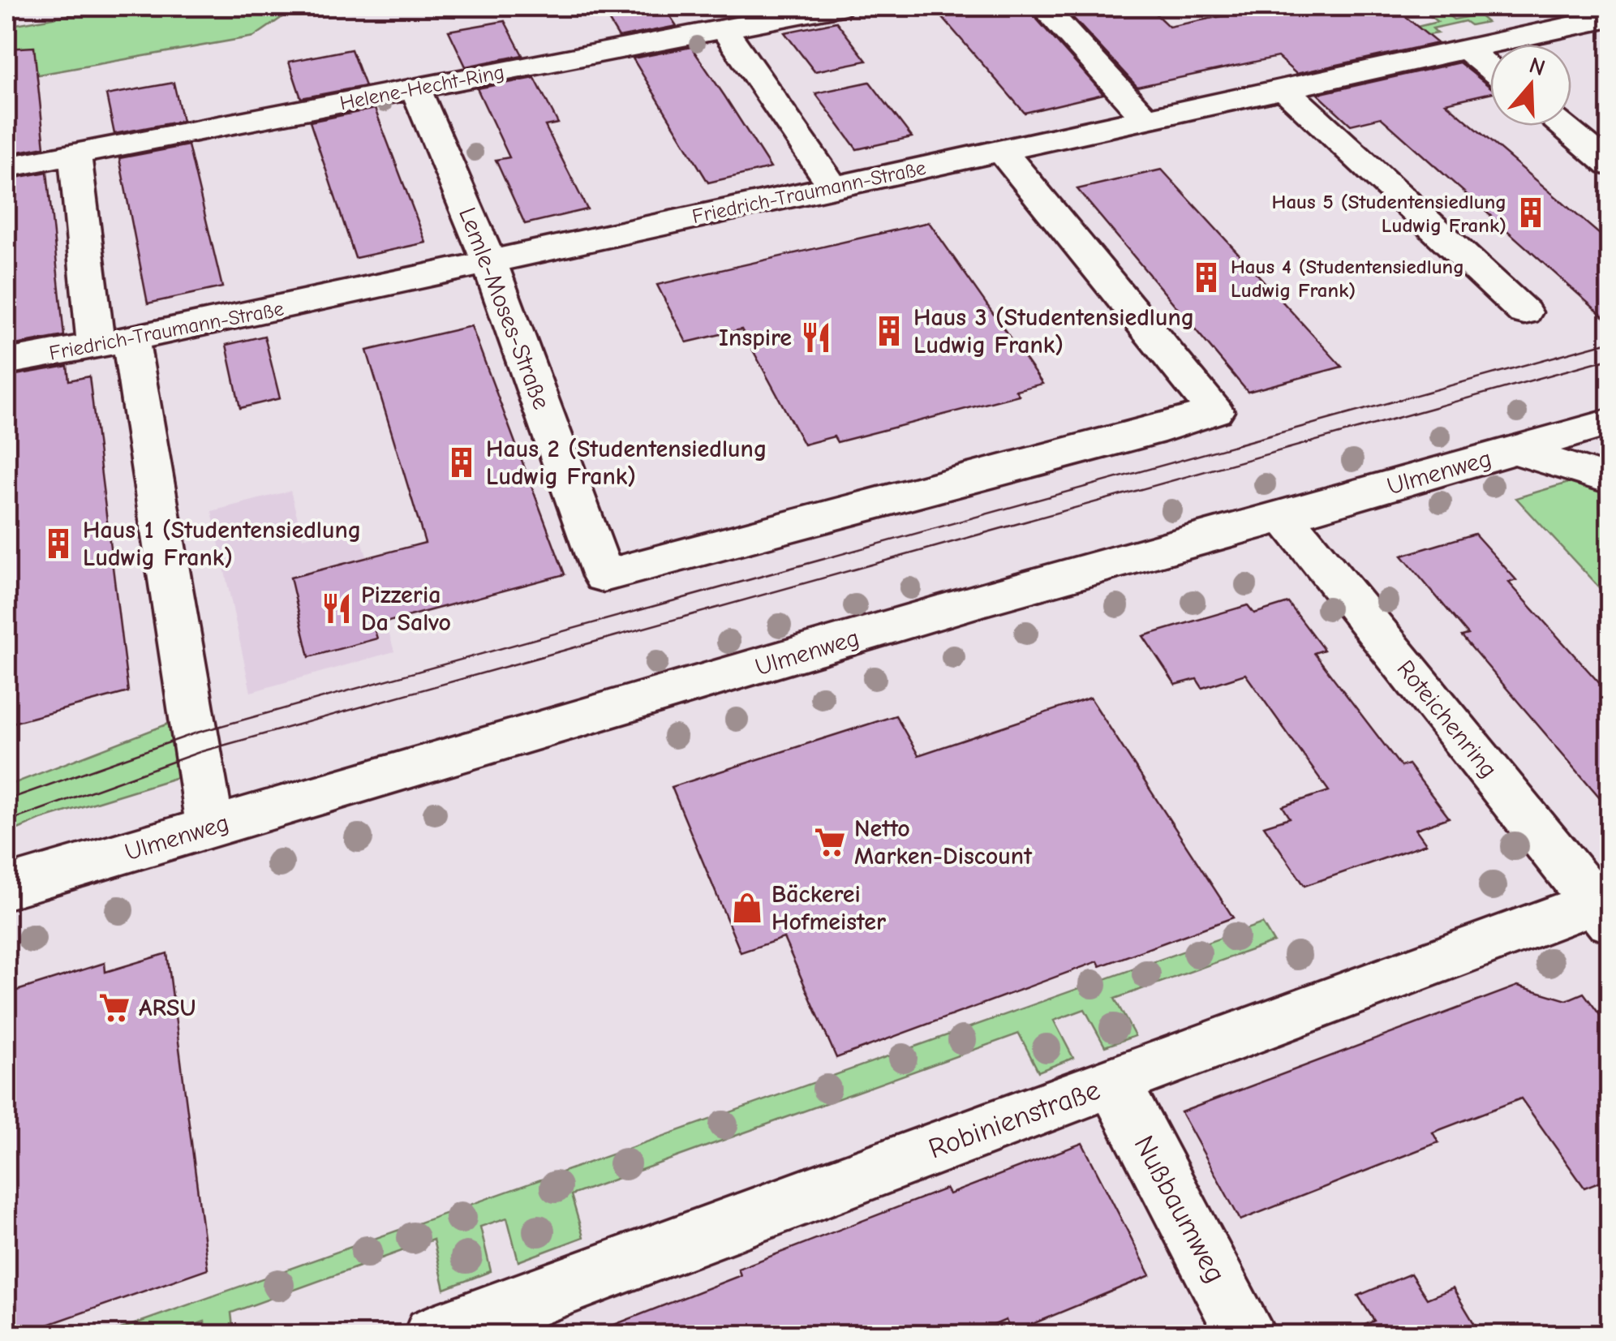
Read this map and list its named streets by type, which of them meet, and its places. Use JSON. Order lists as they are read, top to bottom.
{
  "streets": {
    "street": [
      "Helene-Hecht-Ring",
      "Friedrich-Traumann-Straße",
      "Lemle-Moses-Straße",
      "Ulmenweg",
      "Roteichenring",
      "Robinienstraße",
      "Nußbaumweg"
    ]
  },
  "crossings": [
    ["Helene-Hecht-Ring", "Lemle-Moses-Straße"],
    ["Friedrich-Traumann-Straße", "Lemle-Moses-Straße"],
    ["Ulmenweg", "Roteichenring"],
    ["Roteichenring", "Robinienstraße"],
    ["Robinienstraße", "Nußbaumweg"]
  ],
  "places": {
    "building": [
      "Haus 5 (Studentensiedlung Ludwig Frank)",
      "Haus 4 (Studentensiedlung Ludwig Frank)",
      "Haus 3 (Studentensiedlung Ludwig Frank)",
      "Haus 2 (Studentensiedlung Ludwig Frank)",
      "Haus 1 (Studentensiedlung Ludwig Frank)"
    ],
    "restaurant": ["Inspire", "Pizzeria Da Salvo"],
    "supermarket": ["Netto Marken-Discount", "ARSU"],
    "shop": ["Bäckerei Hofmeister"]
  },
  "north": "top"
}
